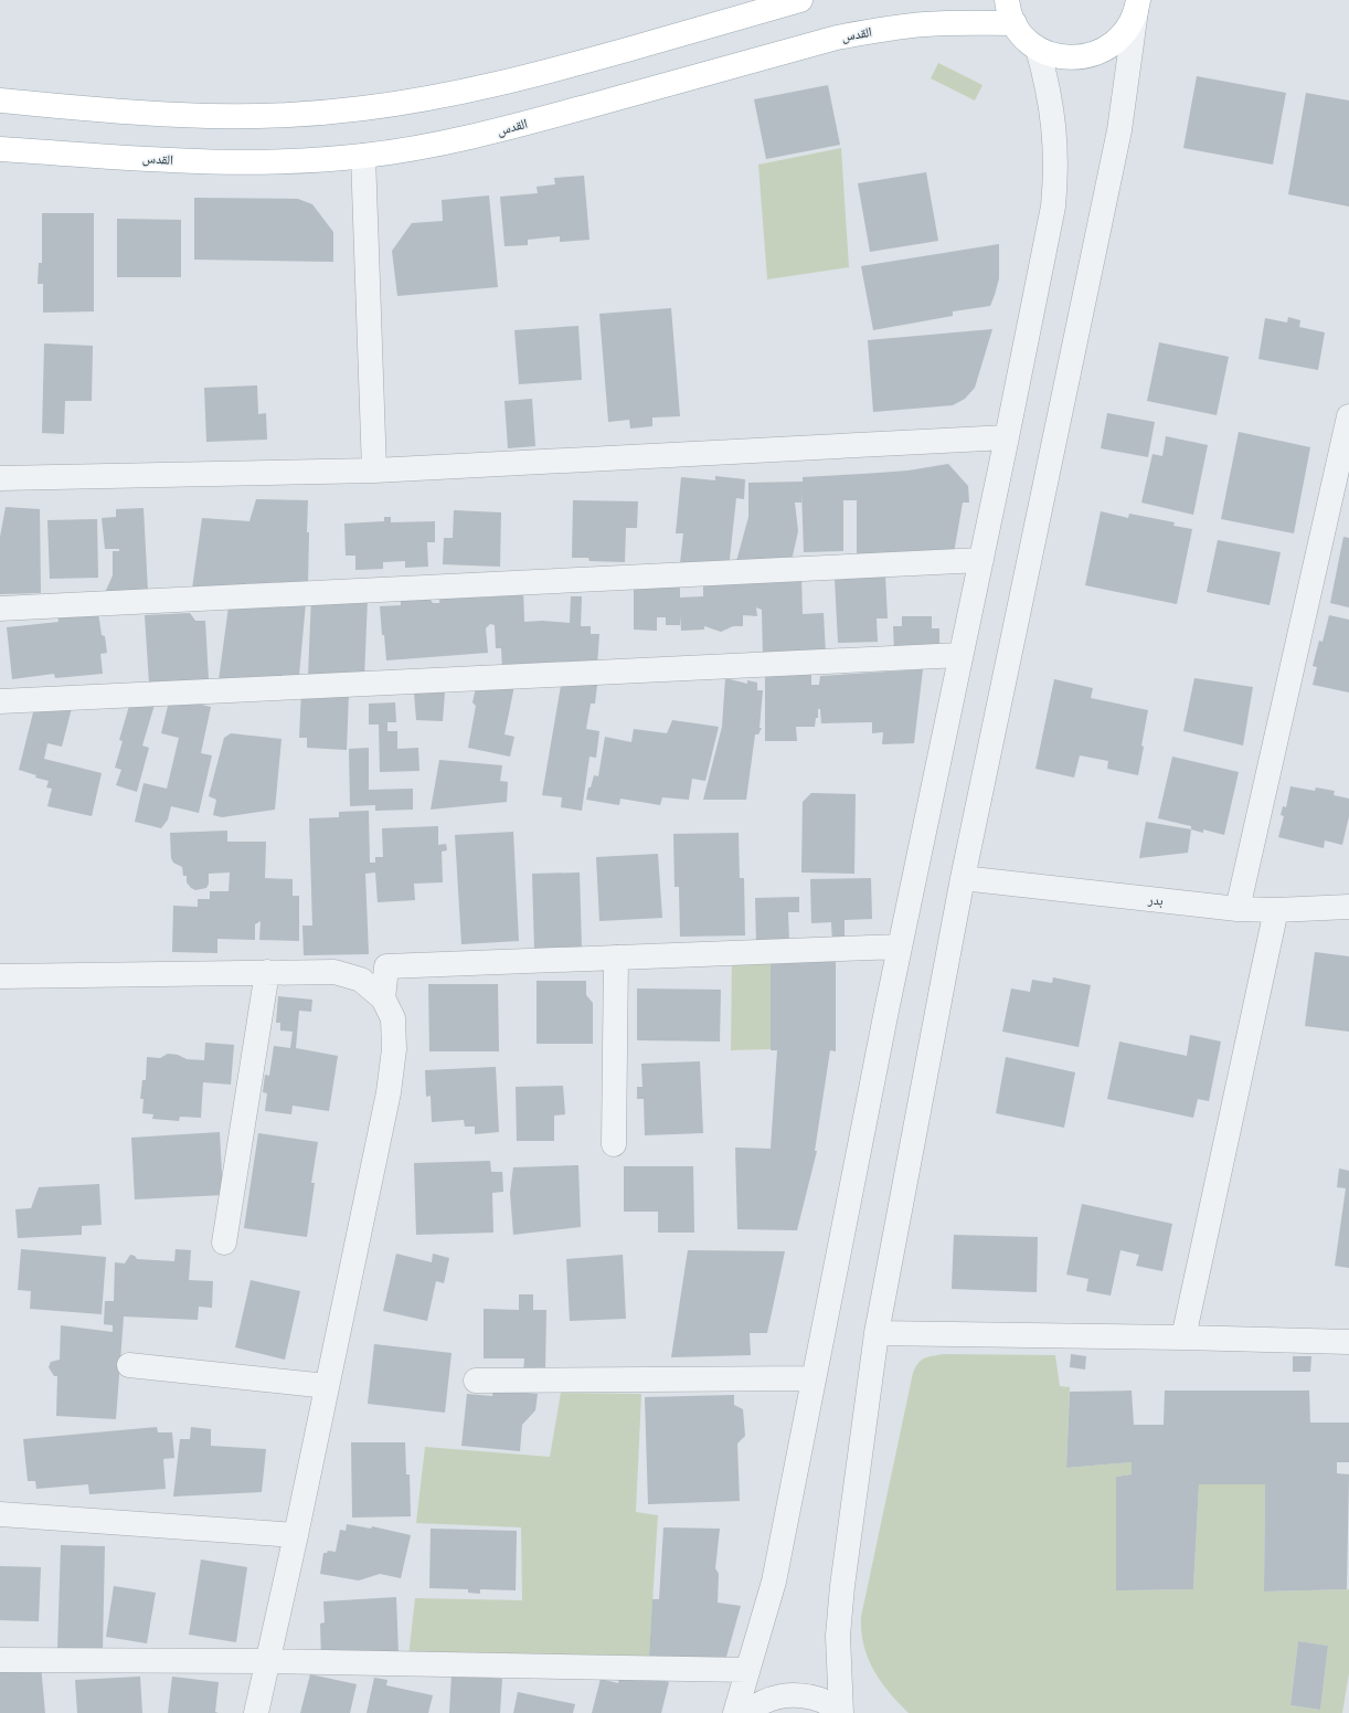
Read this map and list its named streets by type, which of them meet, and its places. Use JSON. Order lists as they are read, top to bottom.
{
  "streets": {
    "main road": ["القدس"],
    "street": ["بدر"]
  }
}
